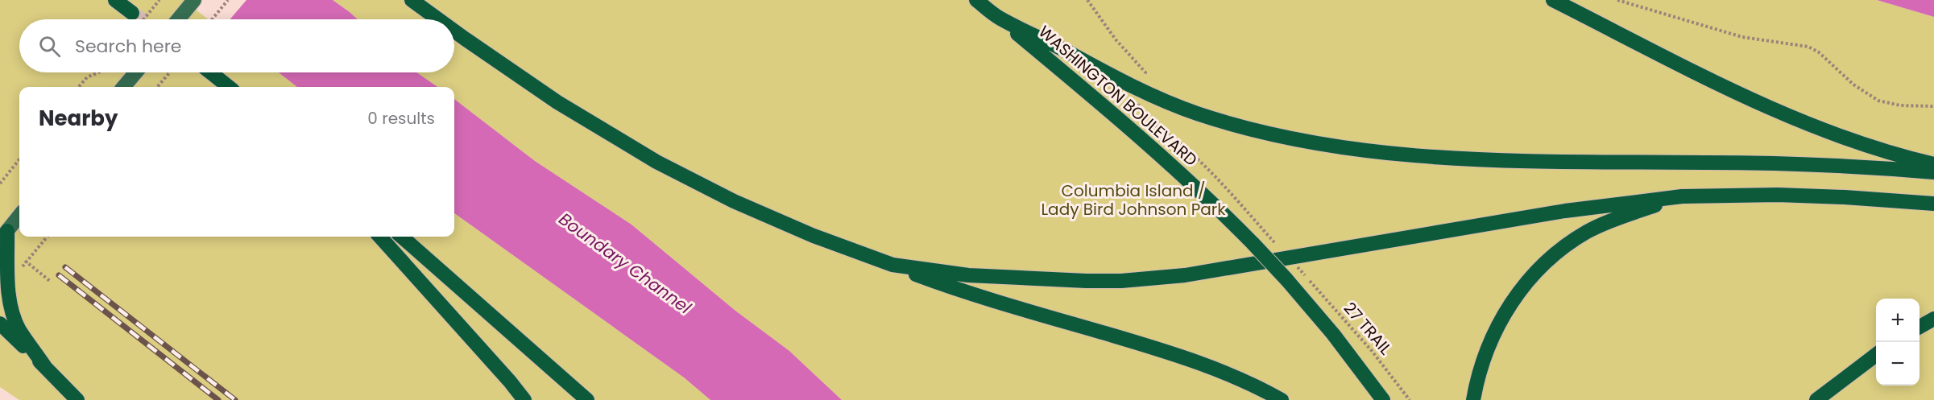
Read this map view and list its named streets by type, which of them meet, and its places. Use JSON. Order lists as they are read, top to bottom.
{
  "streets": {
    "highway": ["WASHINGTON BOULEVARD"],
    "path": ["27 TRAIL"]
  },
  "water": ["Boundary Channel"],
  "parks": ["Columbia Island / Lady Bird Johnson Park"],
  "page": {
    "search": "Search here",
    "heading": ["Nearby", "0 results"],
    "map_buttons": ["+", "−"]
  }
}
